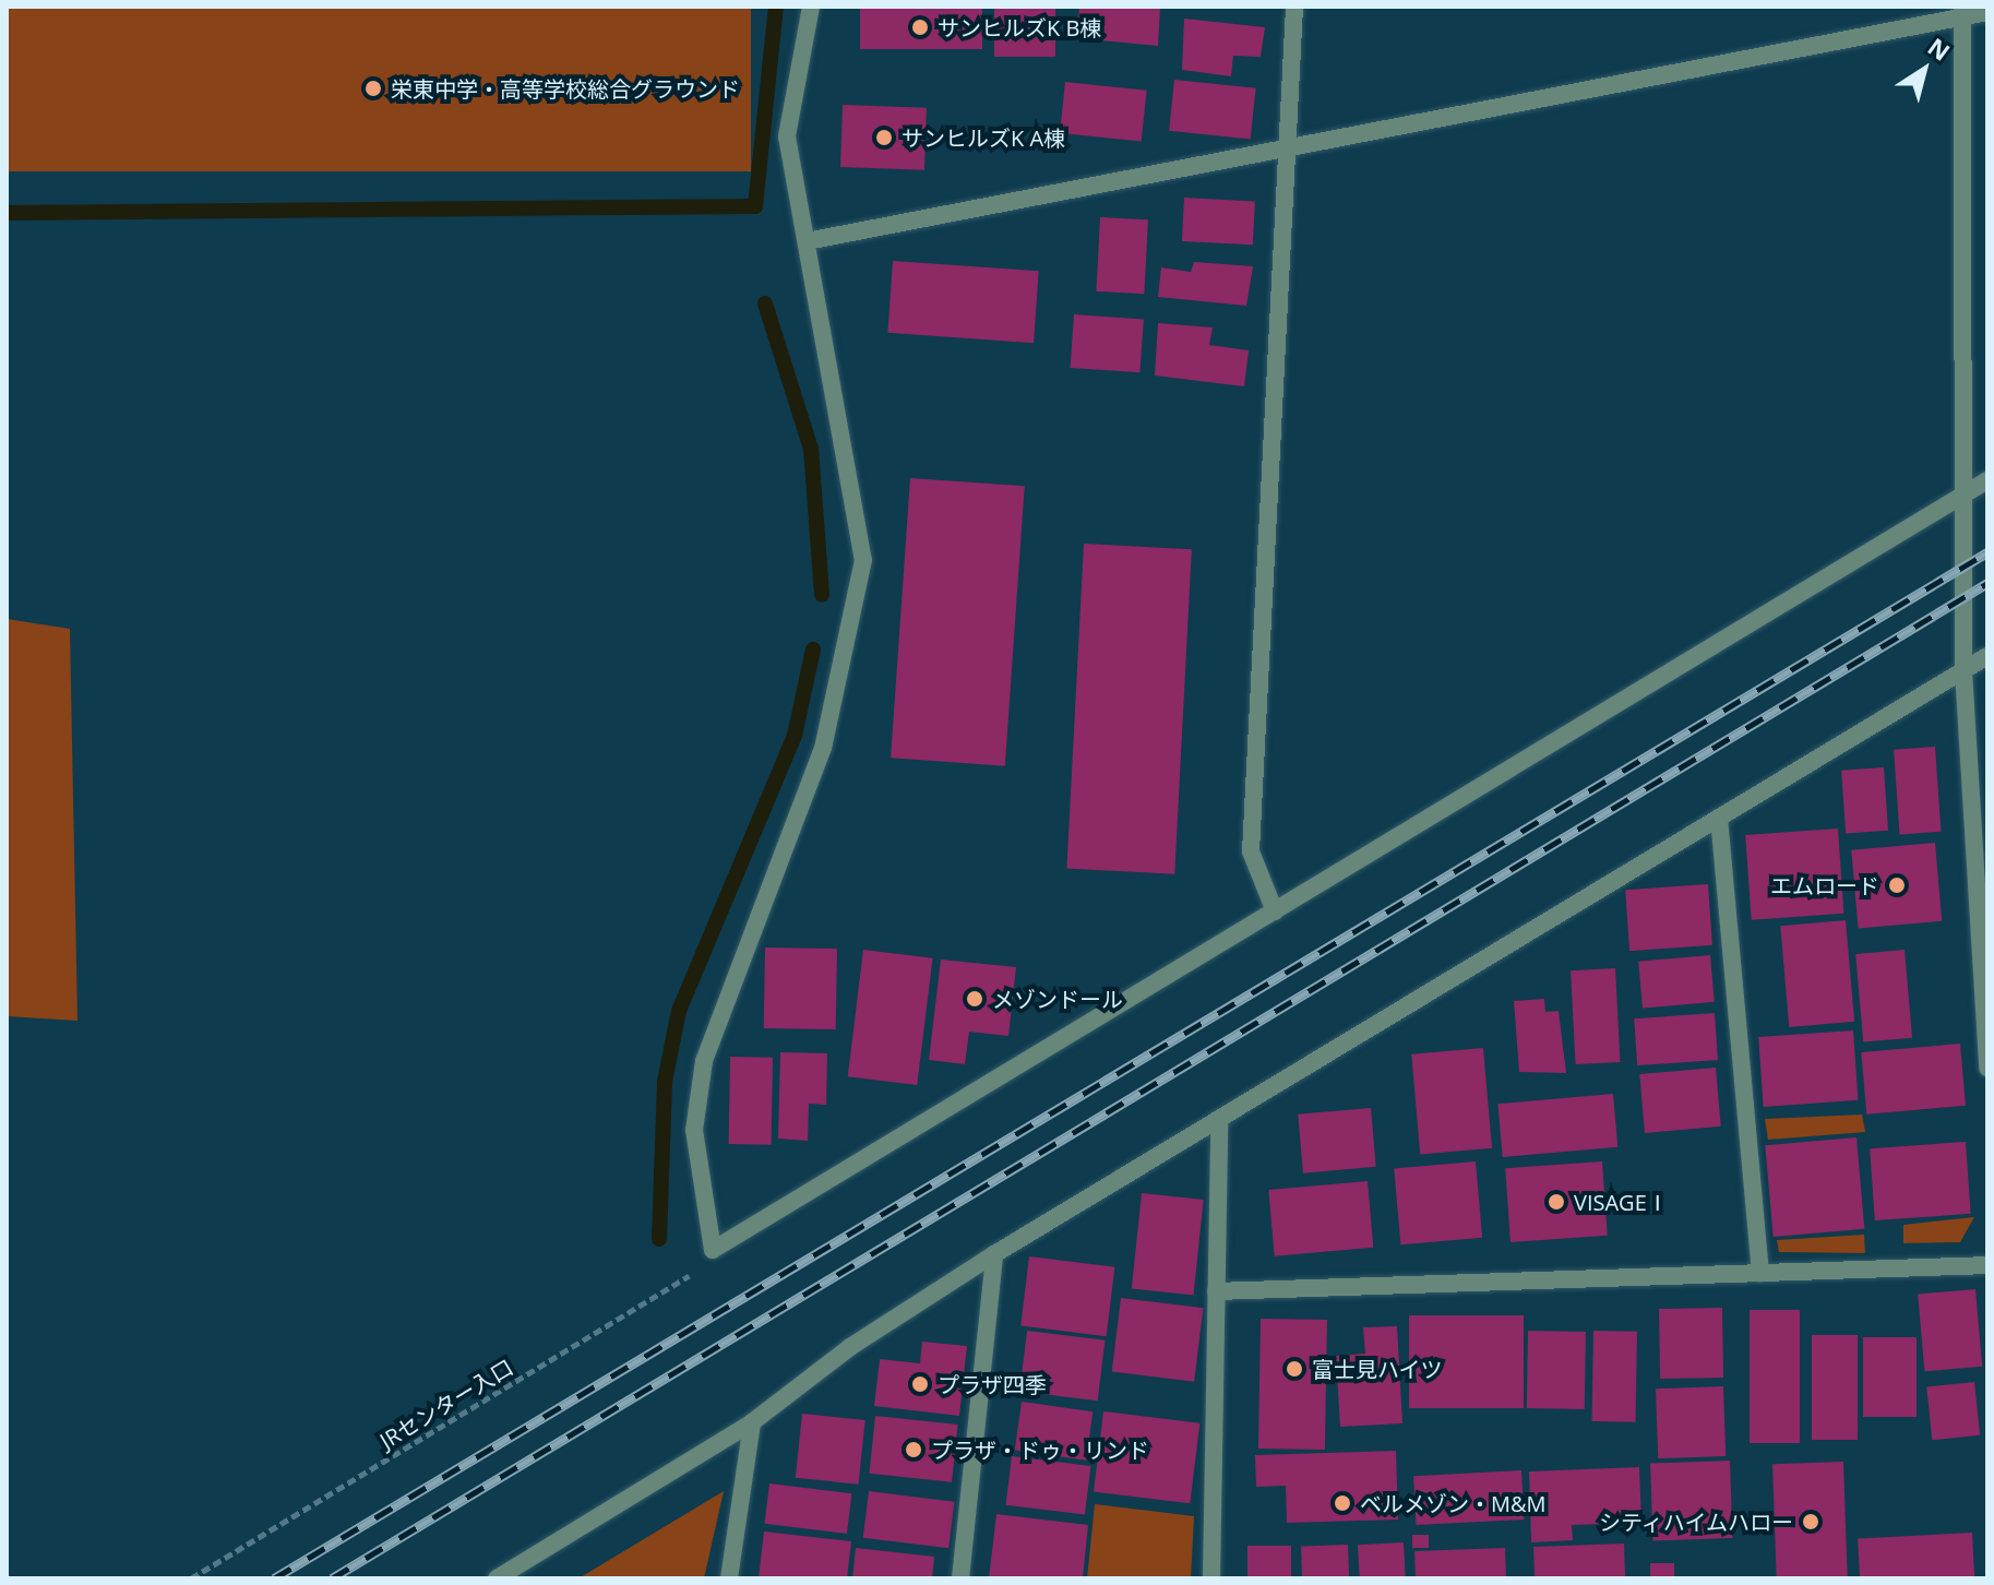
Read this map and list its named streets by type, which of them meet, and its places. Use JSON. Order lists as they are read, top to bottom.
{
  "streets": {
    "path": ["JRセンター入口"]
  },
  "places": [
    "サンヒルズK B棟",
    "栄東中学・高等学校総合グラウンド",
    "サンヒルズK A棟",
    "エムロード",
    "メゾンドール",
    "VISAGEⅠ",
    "富士見ハイツ",
    "プラザ四季",
    "プラザ・ドゥ・リンド",
    "ベルメゾン・M&M",
    "シティハイムハロー"
  ],
  "north": "top right"
}
